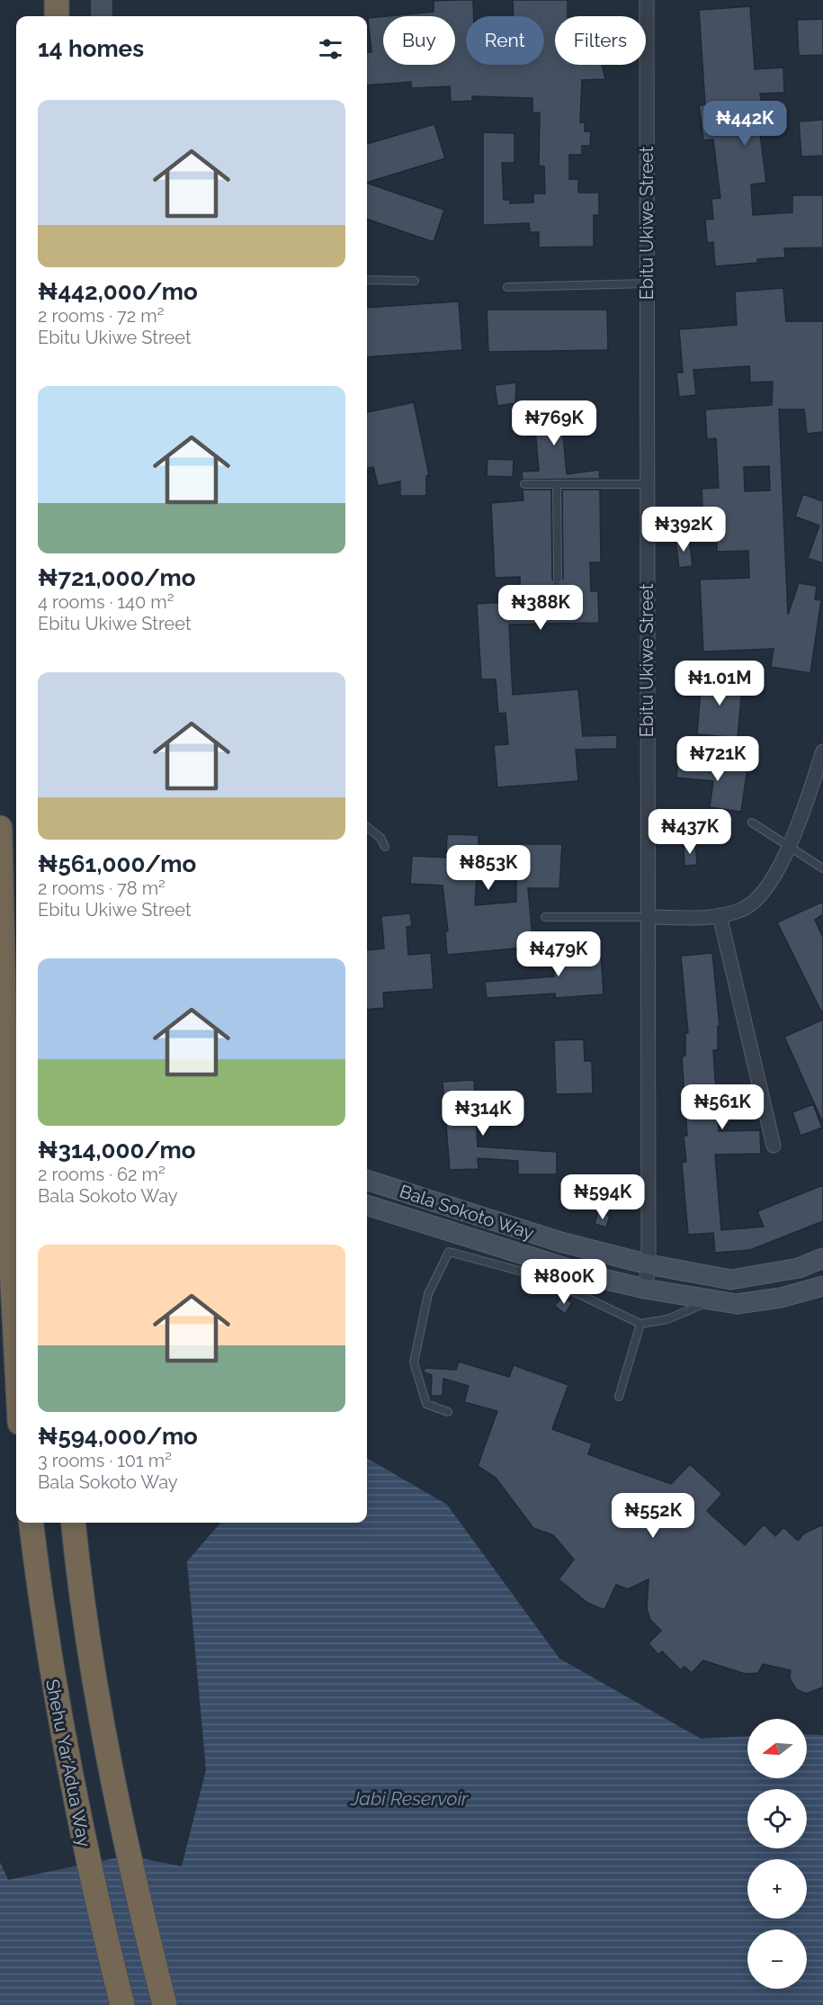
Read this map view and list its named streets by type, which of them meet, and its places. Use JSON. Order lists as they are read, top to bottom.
{
  "streets": {
    "highway": ["Shehu Yar'Adua Way"],
    "street": ["Ebitu Ukiwe Street", "Bala Sokoto Way"]
  },
  "crossings": [
    ["Ebitu Ukiwe Street", "Bala Sokoto Way"]
  ],
  "water": ["Jabi Reservoir"],
  "north": "left",
  "page": {
    "chip": ["Buy", "Rent", "Filters"],
    "heading": "14 homes",
    "list": [
      {
        "name": "₦442,000/mo",
        "note": "2 rooms · 72 m² · Ebitu Ukiwe Street"
      },
      {
        "name": "₦721,000/mo",
        "note": "4 rooms · 140 m² · Ebitu Ukiwe Street"
      },
      {
        "name": "₦561,000/mo",
        "note": "2 rooms · 78 m² · Ebitu Ukiwe Street"
      },
      {
        "name": "₦314,000/mo",
        "note": "2 rooms · 62 m² · Bala Sokoto Way"
      },
      {
        "name": "₦594,000/mo",
        "note": "3 rooms · 101 m² · Bala Sokoto Way"
      }
    ],
    "price": [
      "₦442K",
      "₦769K",
      "₦392K",
      "₦388K",
      "₦1.01M",
      "₦721K",
      "₦437K",
      "₦853K",
      "₦479K",
      "₦561K",
      "₦314K",
      "₦594K",
      "₦800K",
      "₦552K"
    ],
    "map_buttons": ["+", "−"]
  }
}
